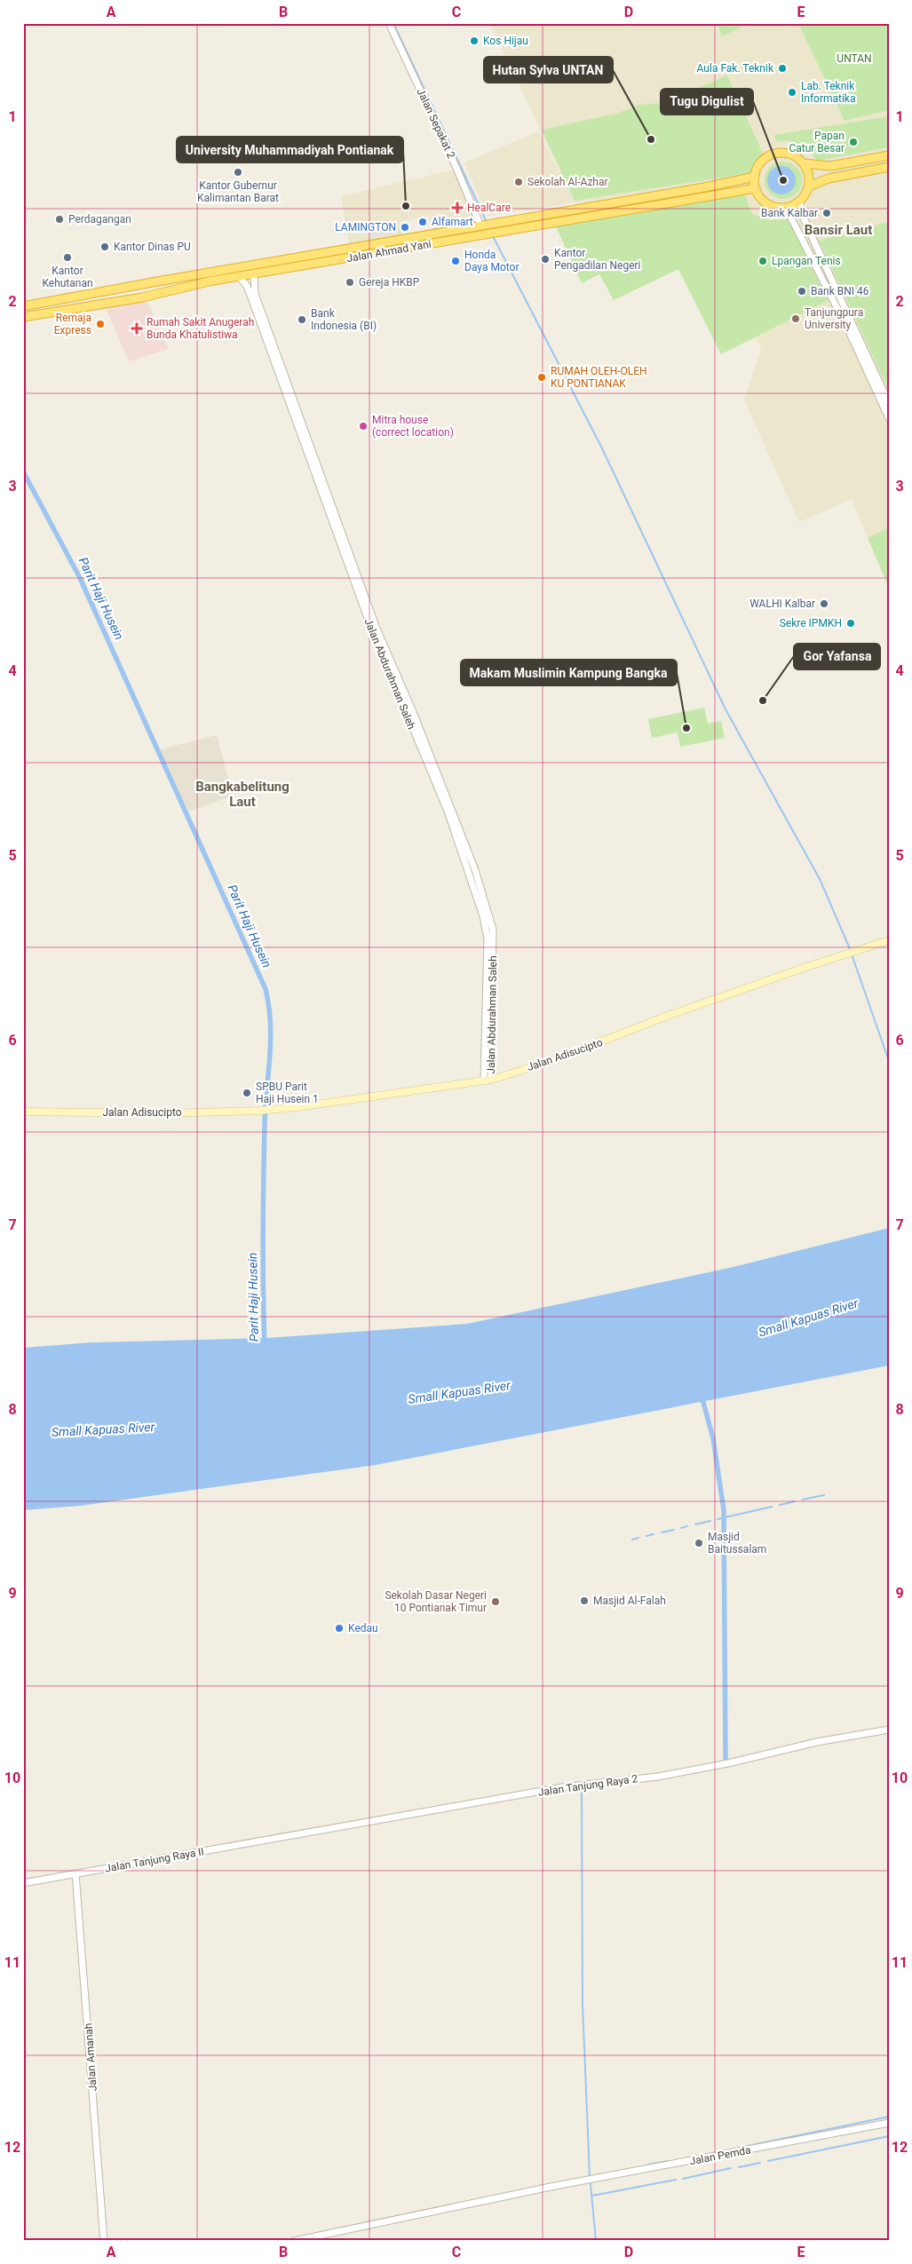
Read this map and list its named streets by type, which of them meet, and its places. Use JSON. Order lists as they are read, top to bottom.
{
  "streets": {
    "highway": ["Jalan Ahmad Yani"],
    "main road": ["Jalan Adisucipto"],
    "street": [
      "Jalan Sepakat 2",
      "Jalan Abdurahman Saleh",
      "Jalan Tanjung Raya 2",
      "Jalan Tanjung Raya II",
      "Jalan Amanah",
      "Jalan Pemda"
    ]
  },
  "crossings": [
    ["Jalan Sepakat 2", "Jalan Ahmad Yani"],
    ["Jalan Ahmad Yani", "Jalan Abdurahman Saleh"],
    ["Jalan Abdurahman Saleh", "Jalan Adisucipto"],
    ["Jalan Tanjung Raya 2", "Jalan Tanjung Raya II"],
    ["Jalan Tanjung Raya II", "Jalan Amanah"]
  ],
  "districts": ["Bansir Laut", "Bangkabelitung Laut"],
  "water": ["Parit Haji Husein", "Small Kapuas River"],
  "parks": ["UNTAN"],
  "places": {
    "other": [
      "Kos Hijau",
      "Aula Fak. Teknik",
      "Lab. Teknik Informatika",
      "Hutan Sylva UNTAN",
      "Papan Catur Besar",
      "Kantor Gubernur Kalimantan Barat",
      "Tugu Digulist",
      "Sekolah Al-Azhar",
      "University Muhammadiyah Pontianak",
      "Bank Kalbar",
      "Perdagangan",
      "Alfamart",
      "LAMINGTON",
      "Kantor Dinas PU",
      "Kantor Kehutanan",
      "Kantor Pengadilan Negeri",
      "Honda Daya Motor",
      "Lpangan Tenis",
      "Gereja HKBP",
      "Bank BNI 46",
      "Tanjungpura University",
      "Bank Indonesia (BI)",
      "Remaja Express",
      "RUMAH OLEH-OLEH KU PONTIANAK",
      "Mitra house (correct location)",
      "WALHI Kalbar",
      "Sekre IPMKH",
      "Gor Yafansa",
      "Makam Muslimin Kampung Bangka",
      "SPBU Parit Haji Husein 1",
      "Masjid Baitussalam",
      "Masjid Al-Falah",
      "Sekolah Dasar Negeri 10 Pontianak Timur",
      "Kedau"
    ],
    "health": ["HealCare", "Rumah Sakit Anugerah Bunda Khatulistiwa"]
  },
  "grid": {
    "columns": [
      "A",
      "B",
      "C",
      "D",
      "E"
    ],
    "rows": [
      "1",
      "2",
      "3",
      "4",
      "5",
      "6",
      "7",
      "8",
      "9",
      "10",
      "11",
      "12"
    ]
  }
}
